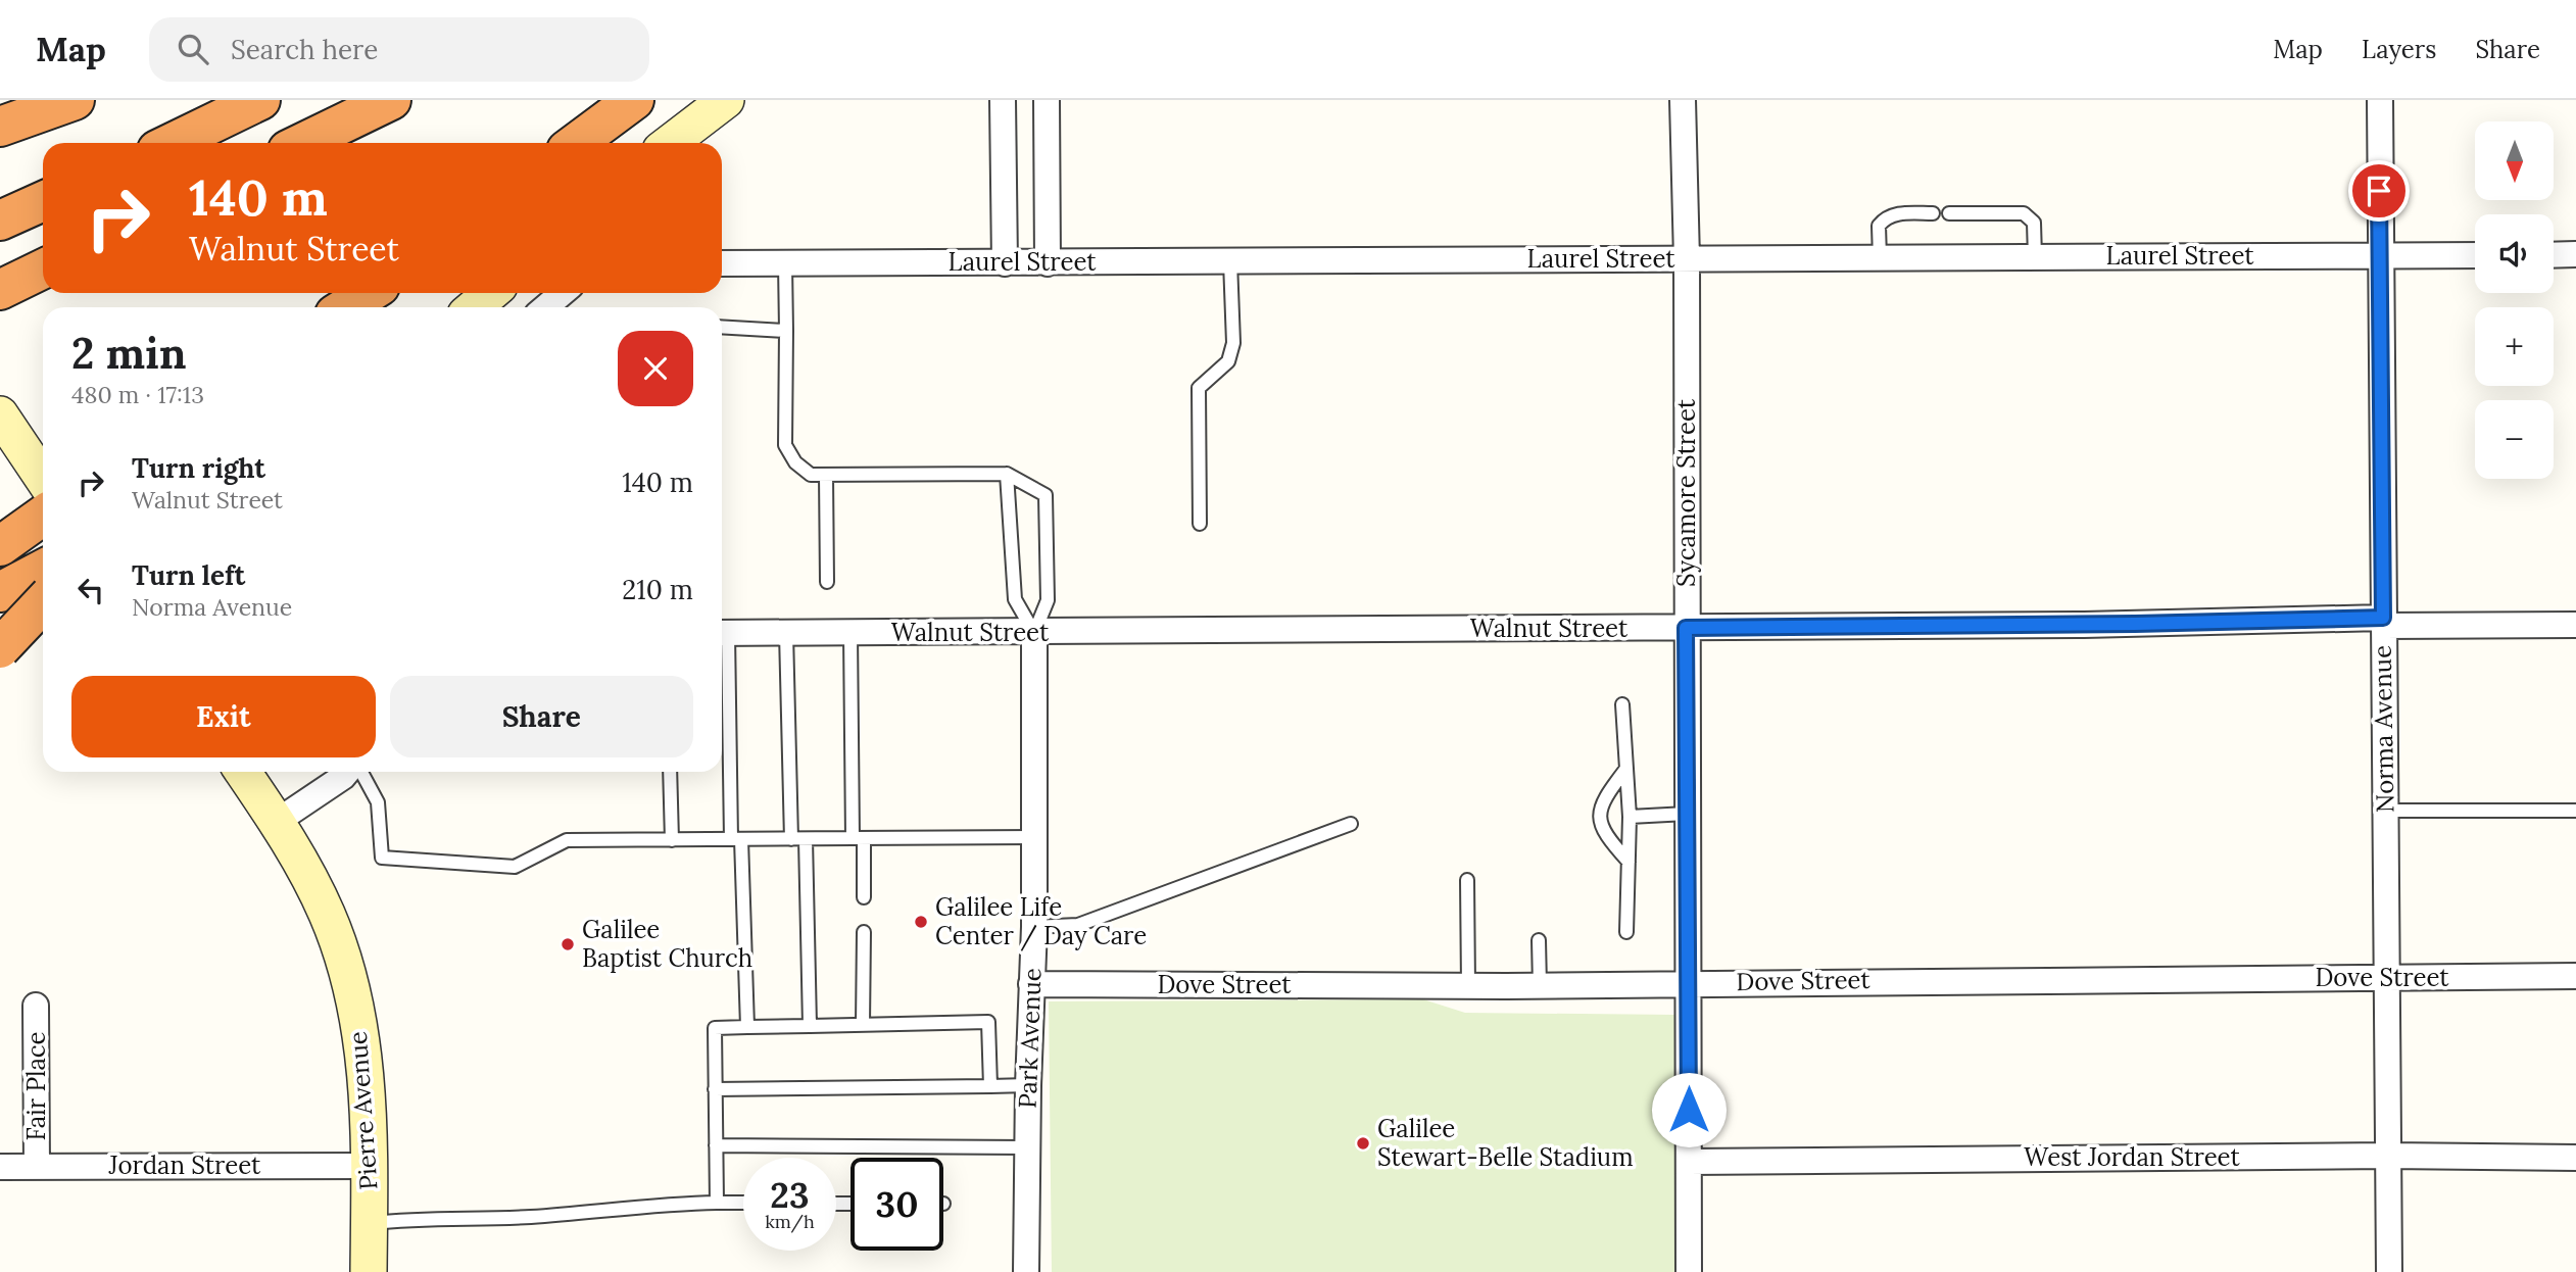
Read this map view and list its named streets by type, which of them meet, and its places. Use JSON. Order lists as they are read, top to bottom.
{
  "streets": {
    "main road": ["Pierre Avenue"],
    "street": [
      "Laurel Street",
      "Sycamore Street",
      "Walnut Street",
      "Norma Avenue",
      "Dove Street",
      "Park Avenue",
      "Fair Place",
      "West Jordan Street",
      "Jordan Street"
    ]
  },
  "crossings": [
    ["Laurel Street", "Sycamore Street"],
    ["Laurel Street", "Norma Avenue"],
    ["Sycamore Street", "Walnut Street"],
    ["Sycamore Street", "Dove Street"],
    ["Sycamore Street", "West Jordan Street"],
    ["Walnut Street", "Norma Avenue"],
    ["Walnut Street", "Park Avenue"],
    ["Norma Avenue", "Dove Street"],
    ["Norma Avenue", "West Jordan Street"],
    ["Dove Street", "Park Avenue"],
    ["Fair Place", "Jordan Street"],
    ["Pierre Avenue", "Jordan Street"]
  ],
  "places": ["Galilee Life Center / Day Care", "Galilee Baptist Church", "Galilee Stewart-Belle Stadium"],
  "north": "bottom",
  "page": {
    "header": "Map",
    "search": "Search here",
    "nav": ["Map", "Layers", "Share"],
    "map_buttons": ["+", "−"],
    "turn": ["140 m", "Walnut Street"],
    "heading": ["2 min", "480 m · 17:13"],
    "list": [
      {
        "name": "Turn right",
        "note": "Walnut Street",
        "value": "140 m"
      },
      {
        "name": "Turn left",
        "note": "Norma Avenue",
        "value": "210 m"
      }
    ],
    "buttons": ["Exit", "Share"],
    "speed": "23 km/h",
    "limit": "30"
  }
}
